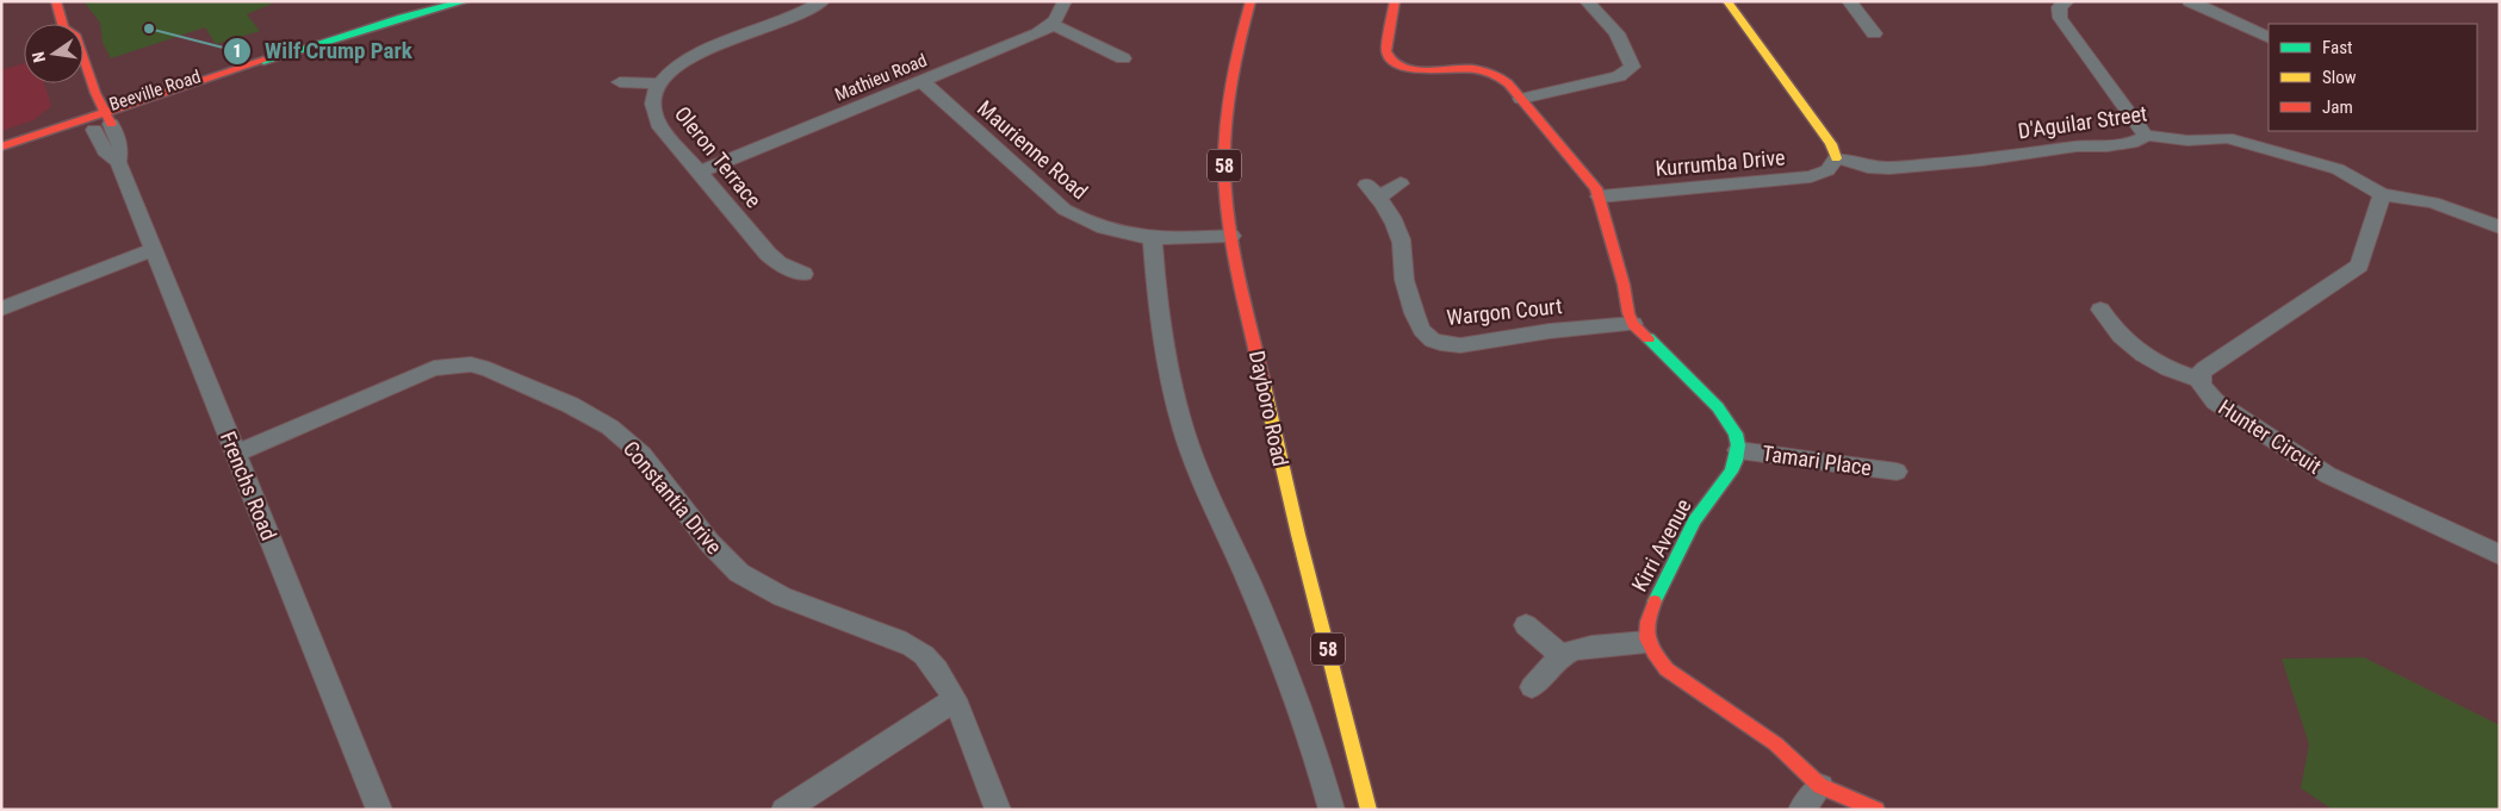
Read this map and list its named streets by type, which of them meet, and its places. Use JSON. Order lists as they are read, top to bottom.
{
  "streets": {
    "street": [
      "Mathieu Road",
      "Beeville Road",
      "D'Aguilar Street",
      "Maurienne Road",
      "Oleron Terrace",
      "Kurrumba Drive",
      "58",
      "Wargon Court",
      "Dayboro Road",
      "Hunter Circuit",
      "Tamari Place",
      "Frenchs Road",
      "Constantia Drive",
      "Kirri Avenue"
    ]
  },
  "crossings": [
    ["Mathieu Road", "Maurienne Road"],
    ["Mathieu Road", "Oleron Terrace"],
    ["Beeville Road", "Frenchs Road"],
    ["D'Aguilar Street", "Kurrumba Drive"],
    ["D'Aguilar Street", "Hunter Circuit"],
    ["Maurienne Road", "Dayboro Road"],
    ["Tamari Place", "Kirri Avenue"],
    ["Frenchs Road", "Constantia Drive"]
  ],
  "places": ["Wilf Crump Park"],
  "legend": ["Fast", "Slow", "Jam"],
  "north": "left"
}
